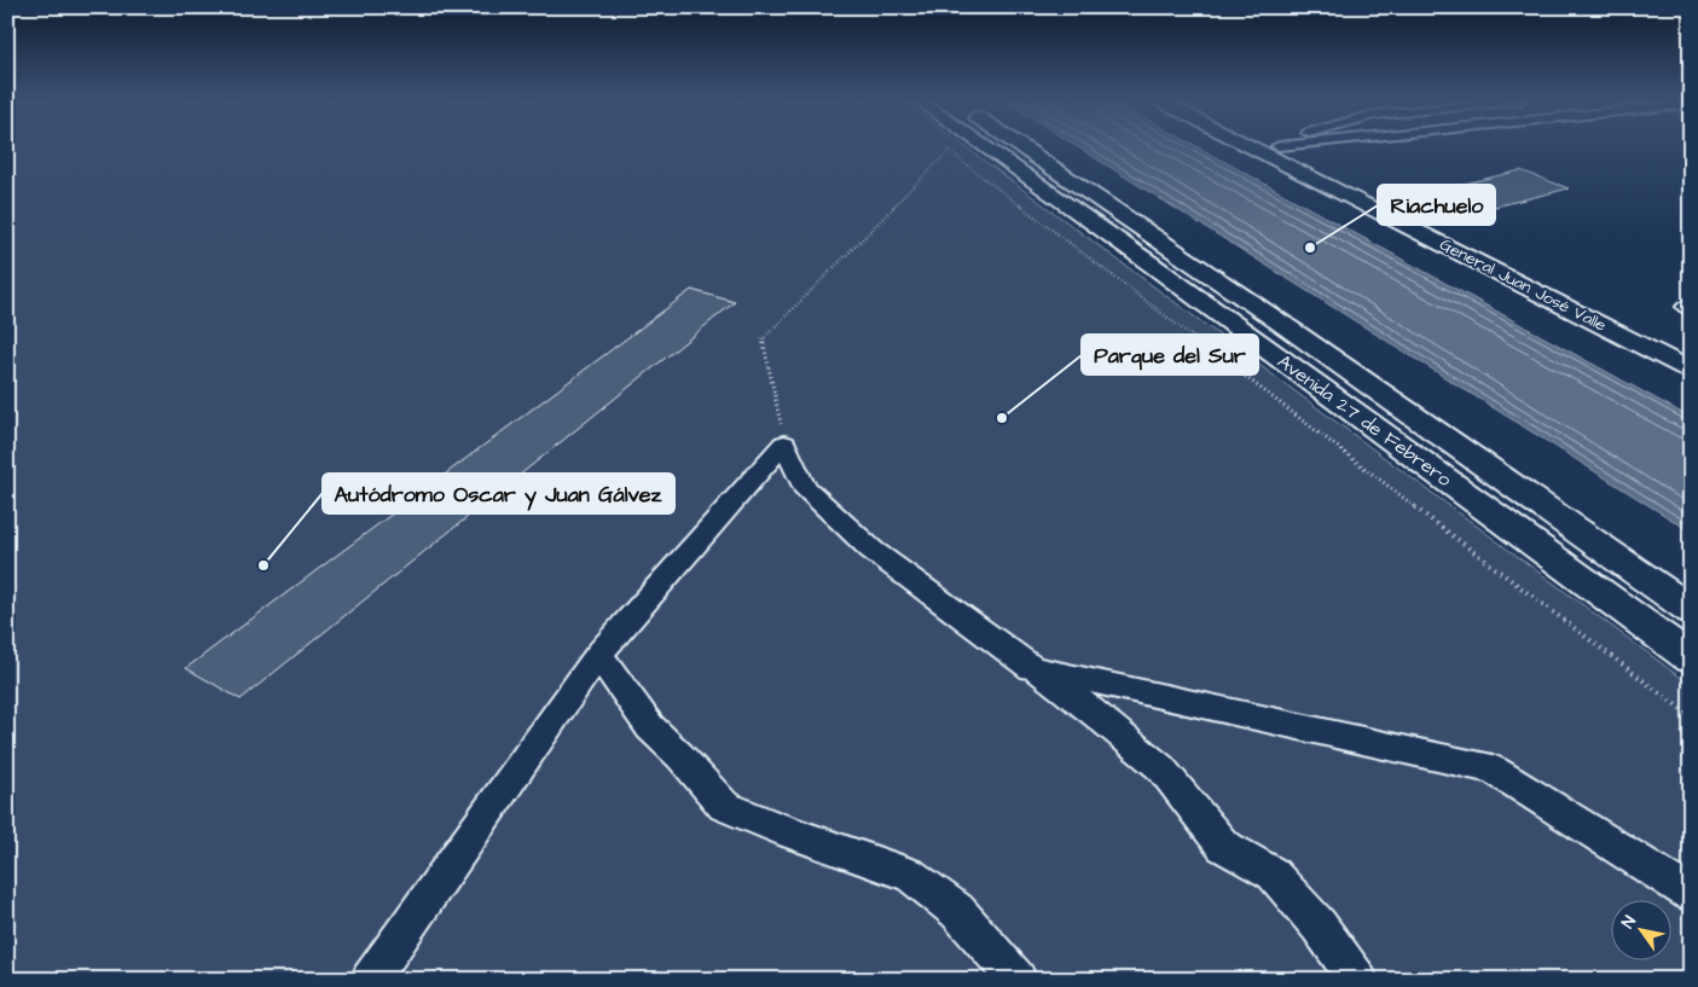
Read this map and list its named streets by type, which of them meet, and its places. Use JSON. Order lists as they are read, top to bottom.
{
  "streets": {
    "main road": ["General Juan José Valle", "Avenida 27 de Febrero"]
  },
  "places": ["Riachuelo", "Parque del Sur", "Autódromo Oscar y Juan Gálvez"],
  "north": "top left"
}
